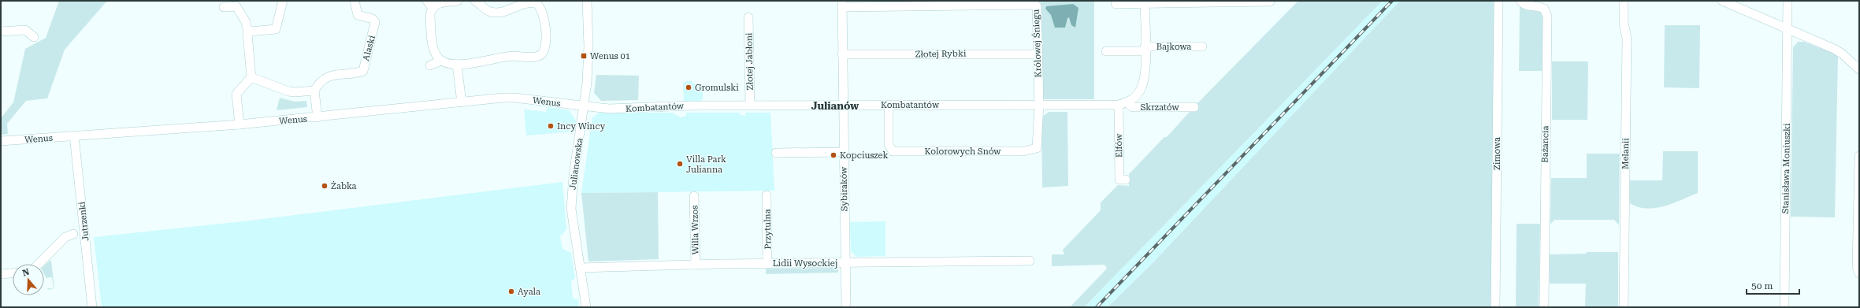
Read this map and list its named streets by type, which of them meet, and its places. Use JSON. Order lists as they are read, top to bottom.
{
  "streets": {
    "street": [
      "Królowej Śniegu",
      "Bajkowa",
      "Alaski",
      "Złotej Rybki",
      "Złotej Jabłoni",
      "Wenus",
      "Kombatantów",
      "Skrzatów",
      "Bażancia",
      "Elfów",
      "Kolorowych Snów",
      "Zimowa",
      "Melanii",
      "Julianowska",
      "Stanisława Moniuszki",
      "Sybiraków",
      "Jutrzenki",
      "Przytulna",
      "Willa Wrzos",
      "Lidii Wysockiej"
    ]
  },
  "crossings": [
    ["Królowej Śniegu", "Złotej Rybki"],
    ["Królowej Śniegu", "Kombatantów"],
    ["Królowej Śniegu", "Kolorowych Snów"],
    ["Królowej Śniegu", "Sybiraków"],
    ["Złotej Rybki", "Sybiraków"],
    ["Złotej Jabłoni", "Kombatantów"],
    ["Wenus", "Kombatantów"],
    ["Wenus", "Julianowska"],
    ["Wenus", "Jutrzenki"],
    ["Kombatantów", "Skrzatów"],
    ["Kombatantów", "Elfów"],
    ["Kombatantów", "Kolorowych Snów"],
    ["Kombatantów", "Julianowska"],
    ["Kombatantów", "Sybiraków"],
    ["Skrzatów", "Elfów"],
    ["Julianowska", "Lidii Wysockiej"],
    ["Sybiraków", "Lidii Wysockiej"],
    ["Przytulna", "Lidii Wysockiej"],
    ["Willa Wrzos", "Lidii Wysockiej"]
  ],
  "districts": ["Julianów"],
  "places": {
    "transit": ["Wenus 01"],
    "other": [
      "Gromulski",
      "Incy Wincy",
      "Kopciuszek",
      "Villa Park Julianna",
      "Żabka",
      "Ayala"
    ]
  },
  "scale_bar": "50 m",
  "north": "top"
}
